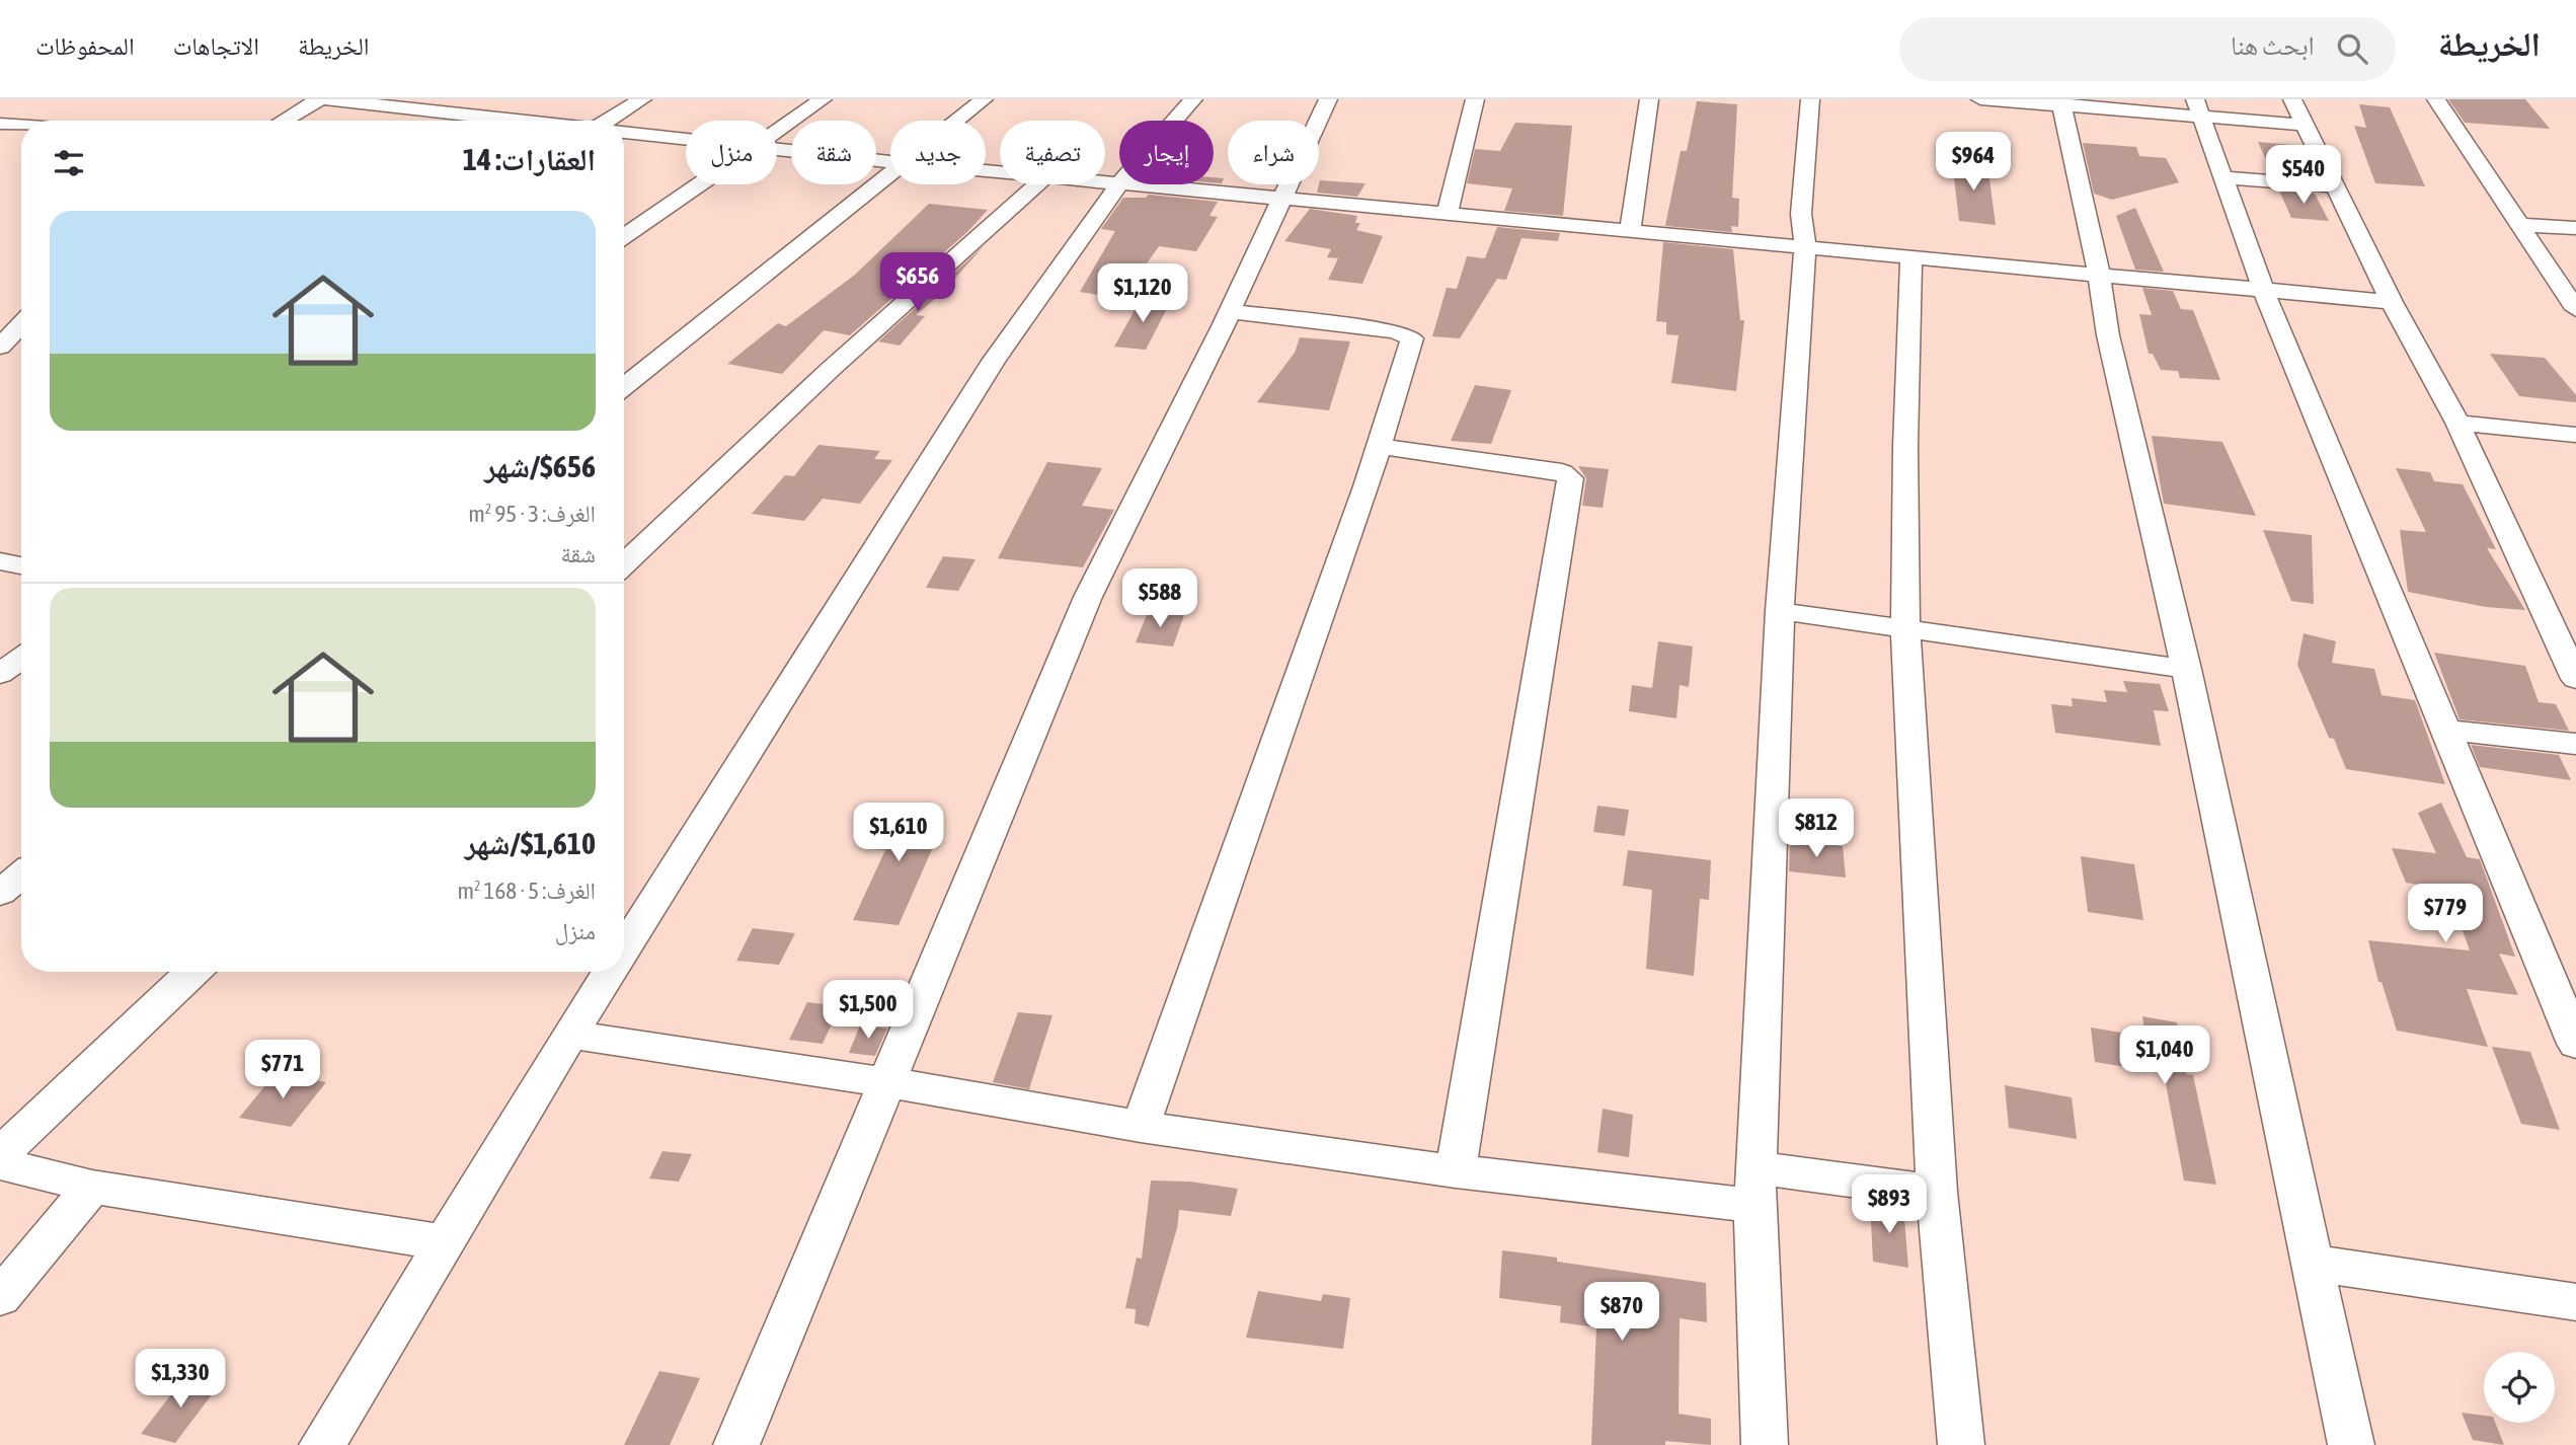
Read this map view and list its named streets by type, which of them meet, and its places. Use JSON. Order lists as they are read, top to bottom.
{
  "page": {
    "header": "الخريطة",
    "search": "ابحث هنا",
    "nav": ["الخريطة", "الاتجاهات", "المحفوظات"],
    "chip": [
      "شراء",
      "إيجار",
      "تصفية",
      "جديد",
      "شقة",
      "منزل"
    ],
    "heading": "العقارات: 14",
    "price": [
      "$964",
      "$540",
      "$656",
      "$1,120",
      "$588",
      "$812",
      "$1,610",
      "$779",
      "$1,500",
      "$1,040",
      "$771",
      "$893",
      "$870",
      "$1,330"
    ],
    "list": [
      {
        "name": "$656/شهر",
        "note": "الغرف: 3 · 95 m² · شقة"
      },
      {
        "name": "$1,610/شهر",
        "note": "الغرف: 5 · 168 m² · منزل"
      }
    ]
  }
}
